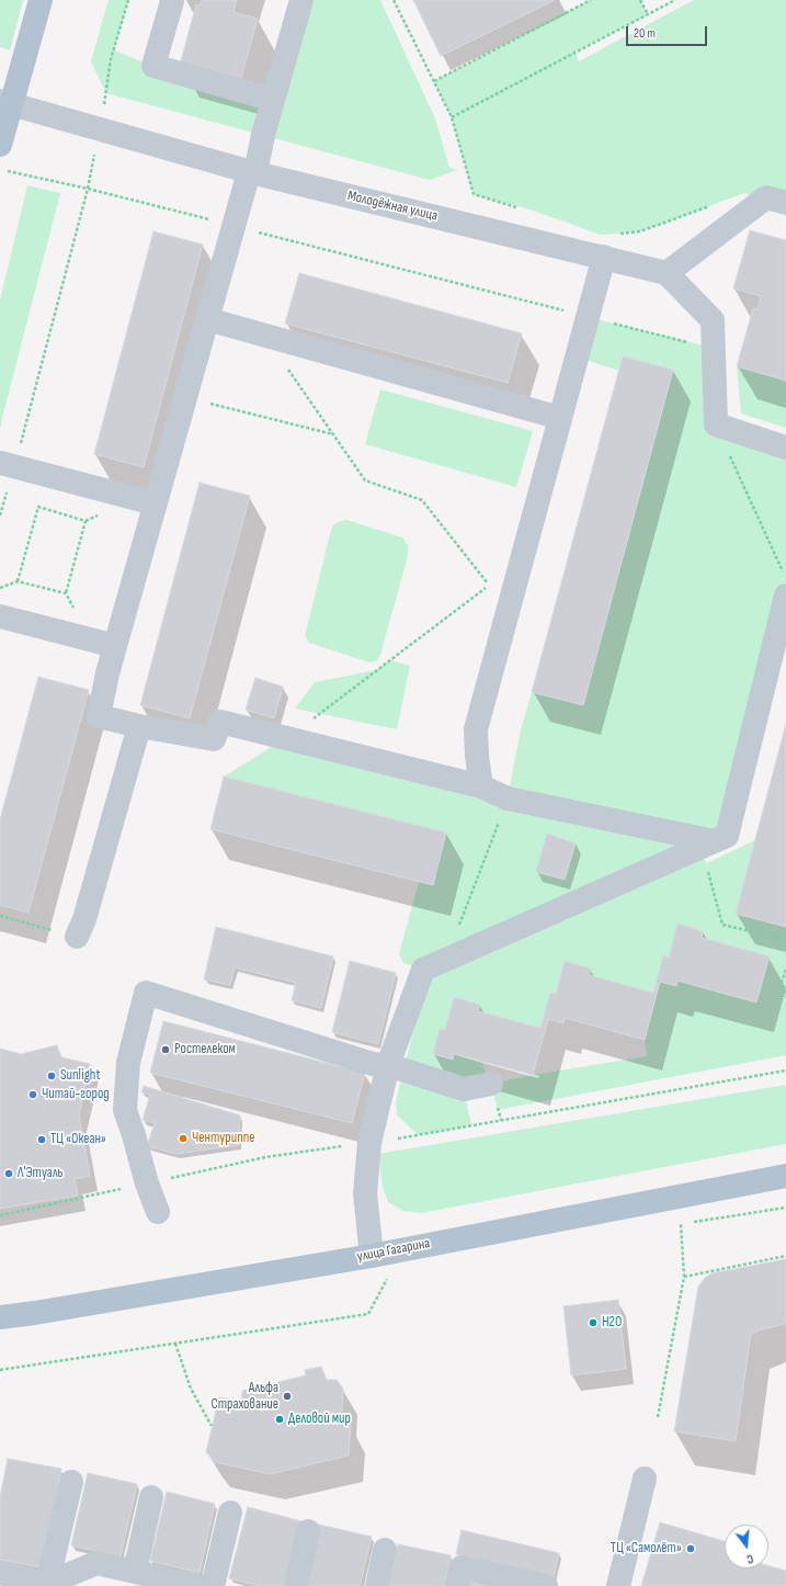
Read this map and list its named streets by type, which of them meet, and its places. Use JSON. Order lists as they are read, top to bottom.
{
  "streets": {
    "main road": ["улица Гагарина"],
    "street": ["Молодёжная улица"]
  },
  "places": [
    "Ростелеком",
    "Sunlight",
    "Читай-город",
    "Чентуриппе",
    "ТЦ «Океан»",
    "Л'Этуаль",
    "H2O",
    "Альфа Страхование",
    "Деловой мир",
    "ТЦ «Самолёт»"
  ],
  "scale_bar": "20 m",
  "north": "bottom"
}
